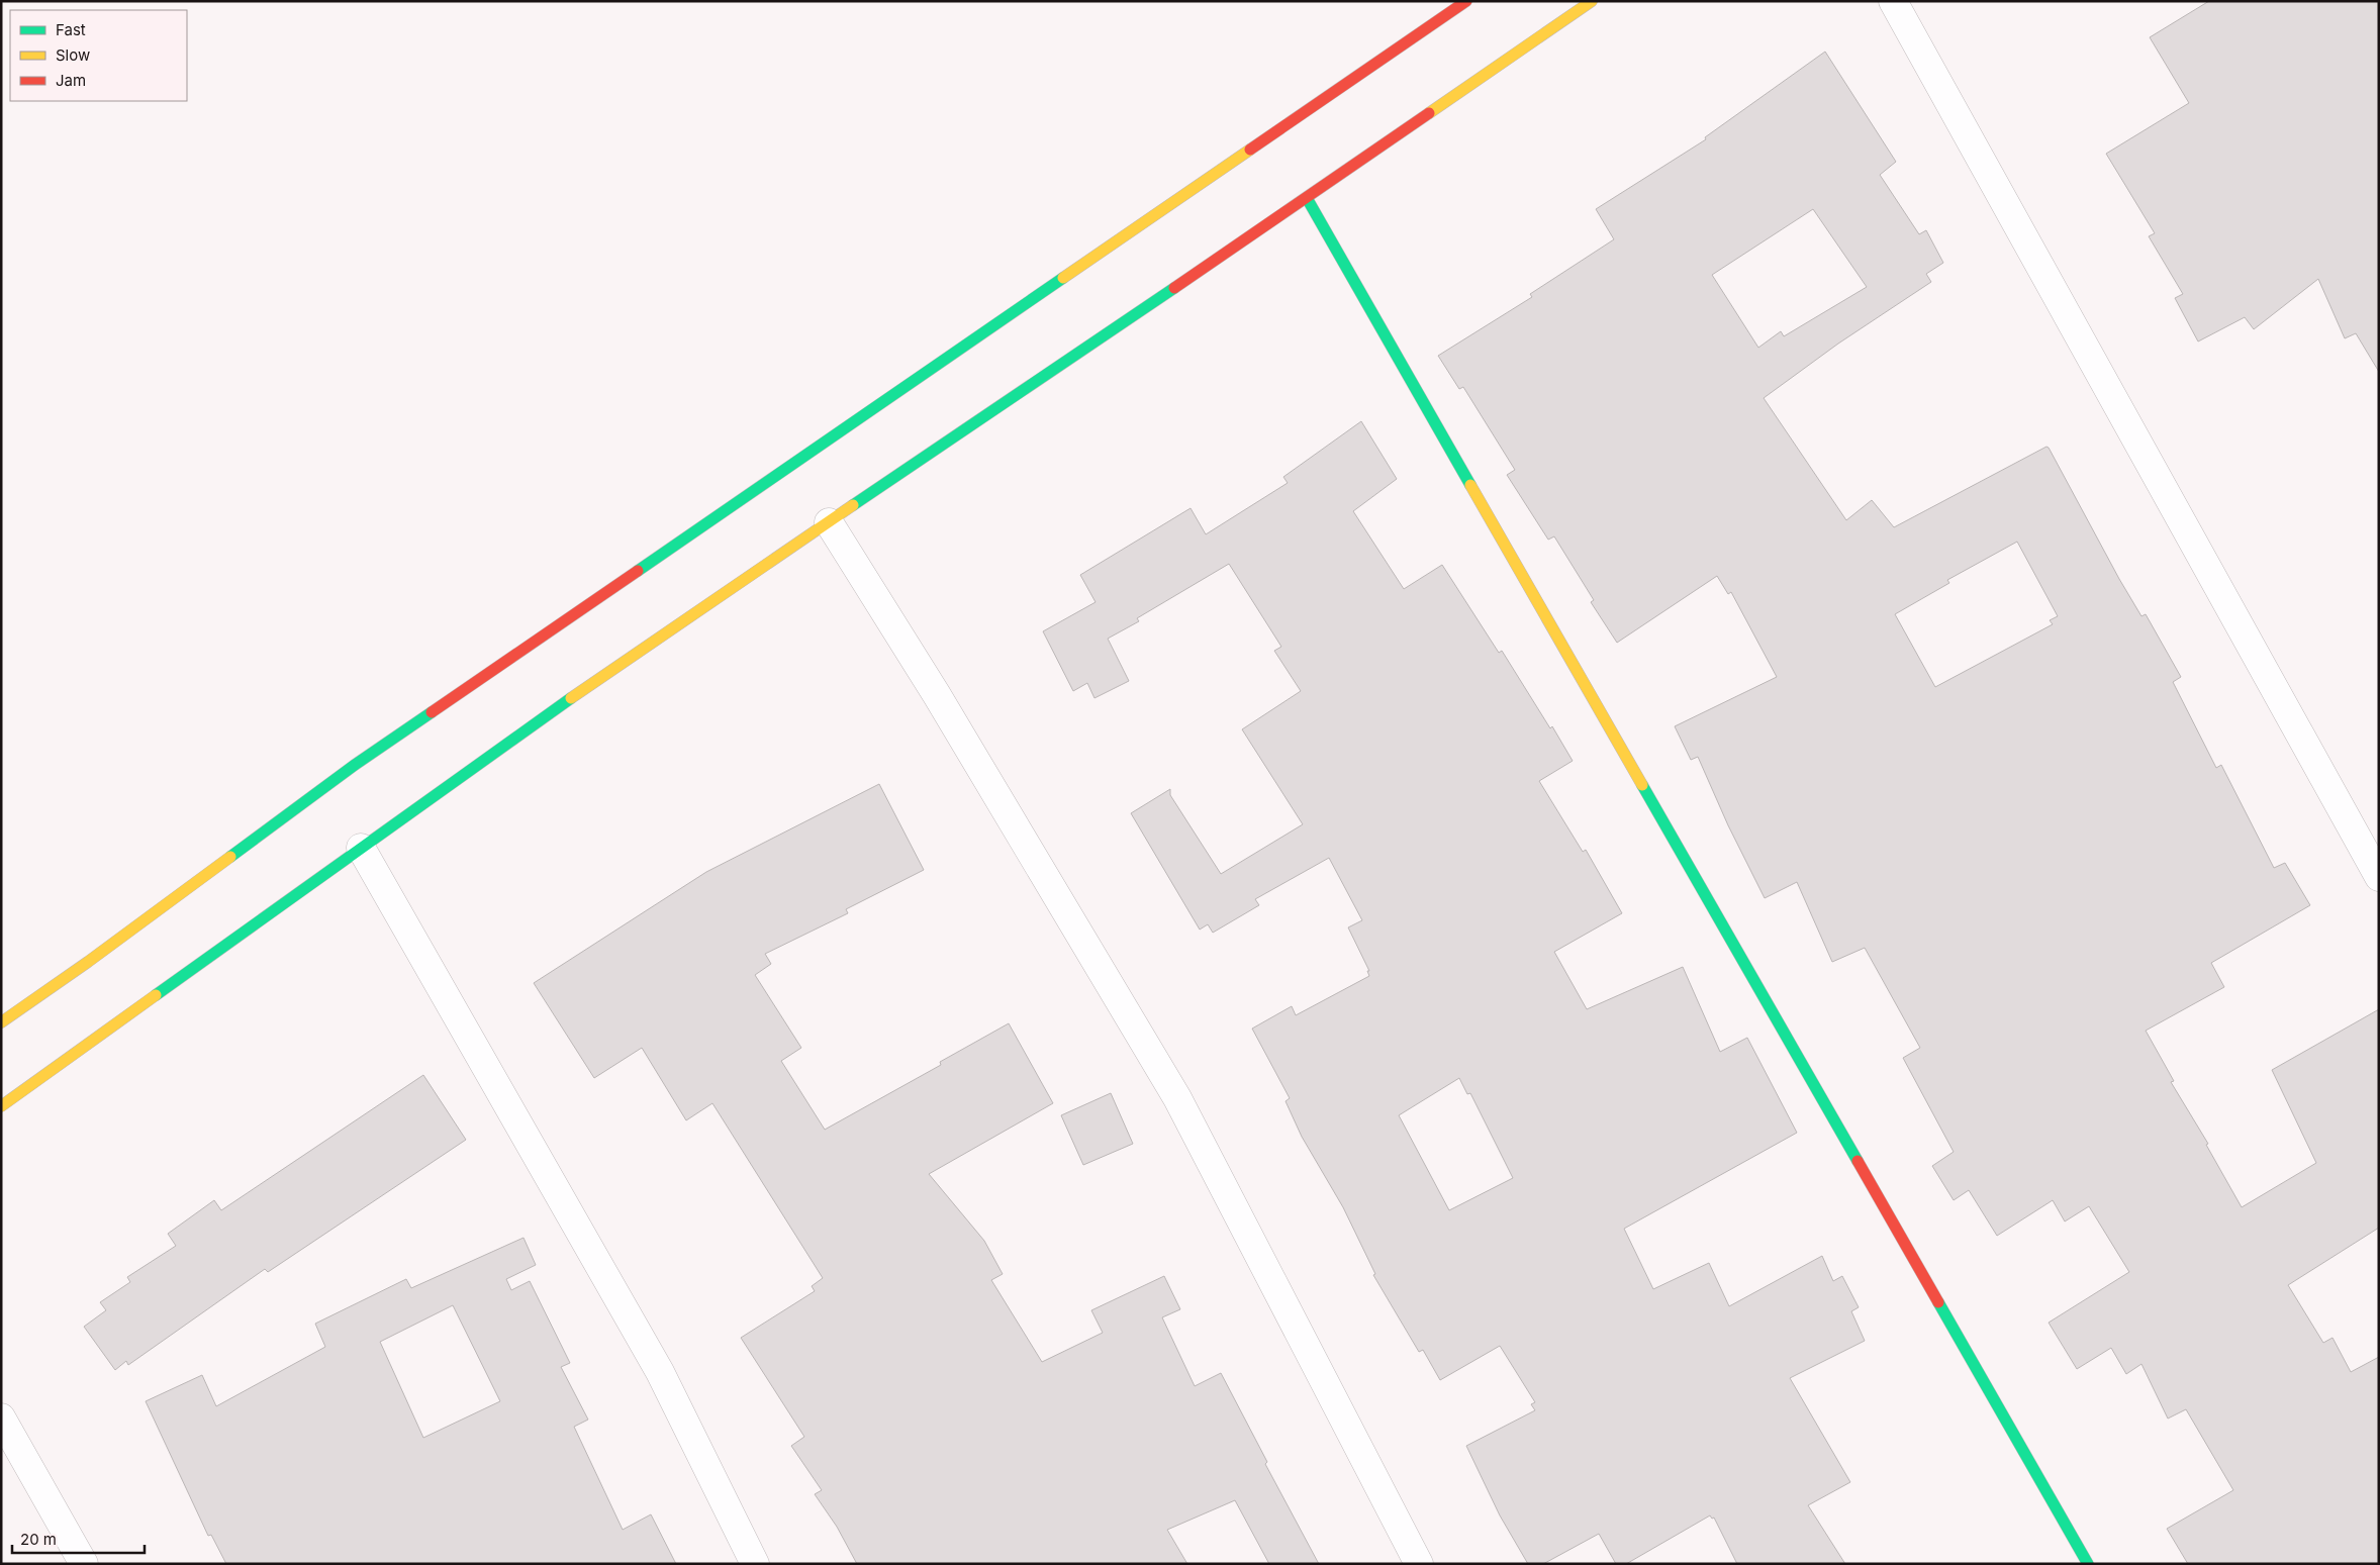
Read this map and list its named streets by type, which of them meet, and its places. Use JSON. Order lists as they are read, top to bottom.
{
  "legend": ["Fast", "Slow", "Jam"],
  "scale_bar": "20 m"
}
